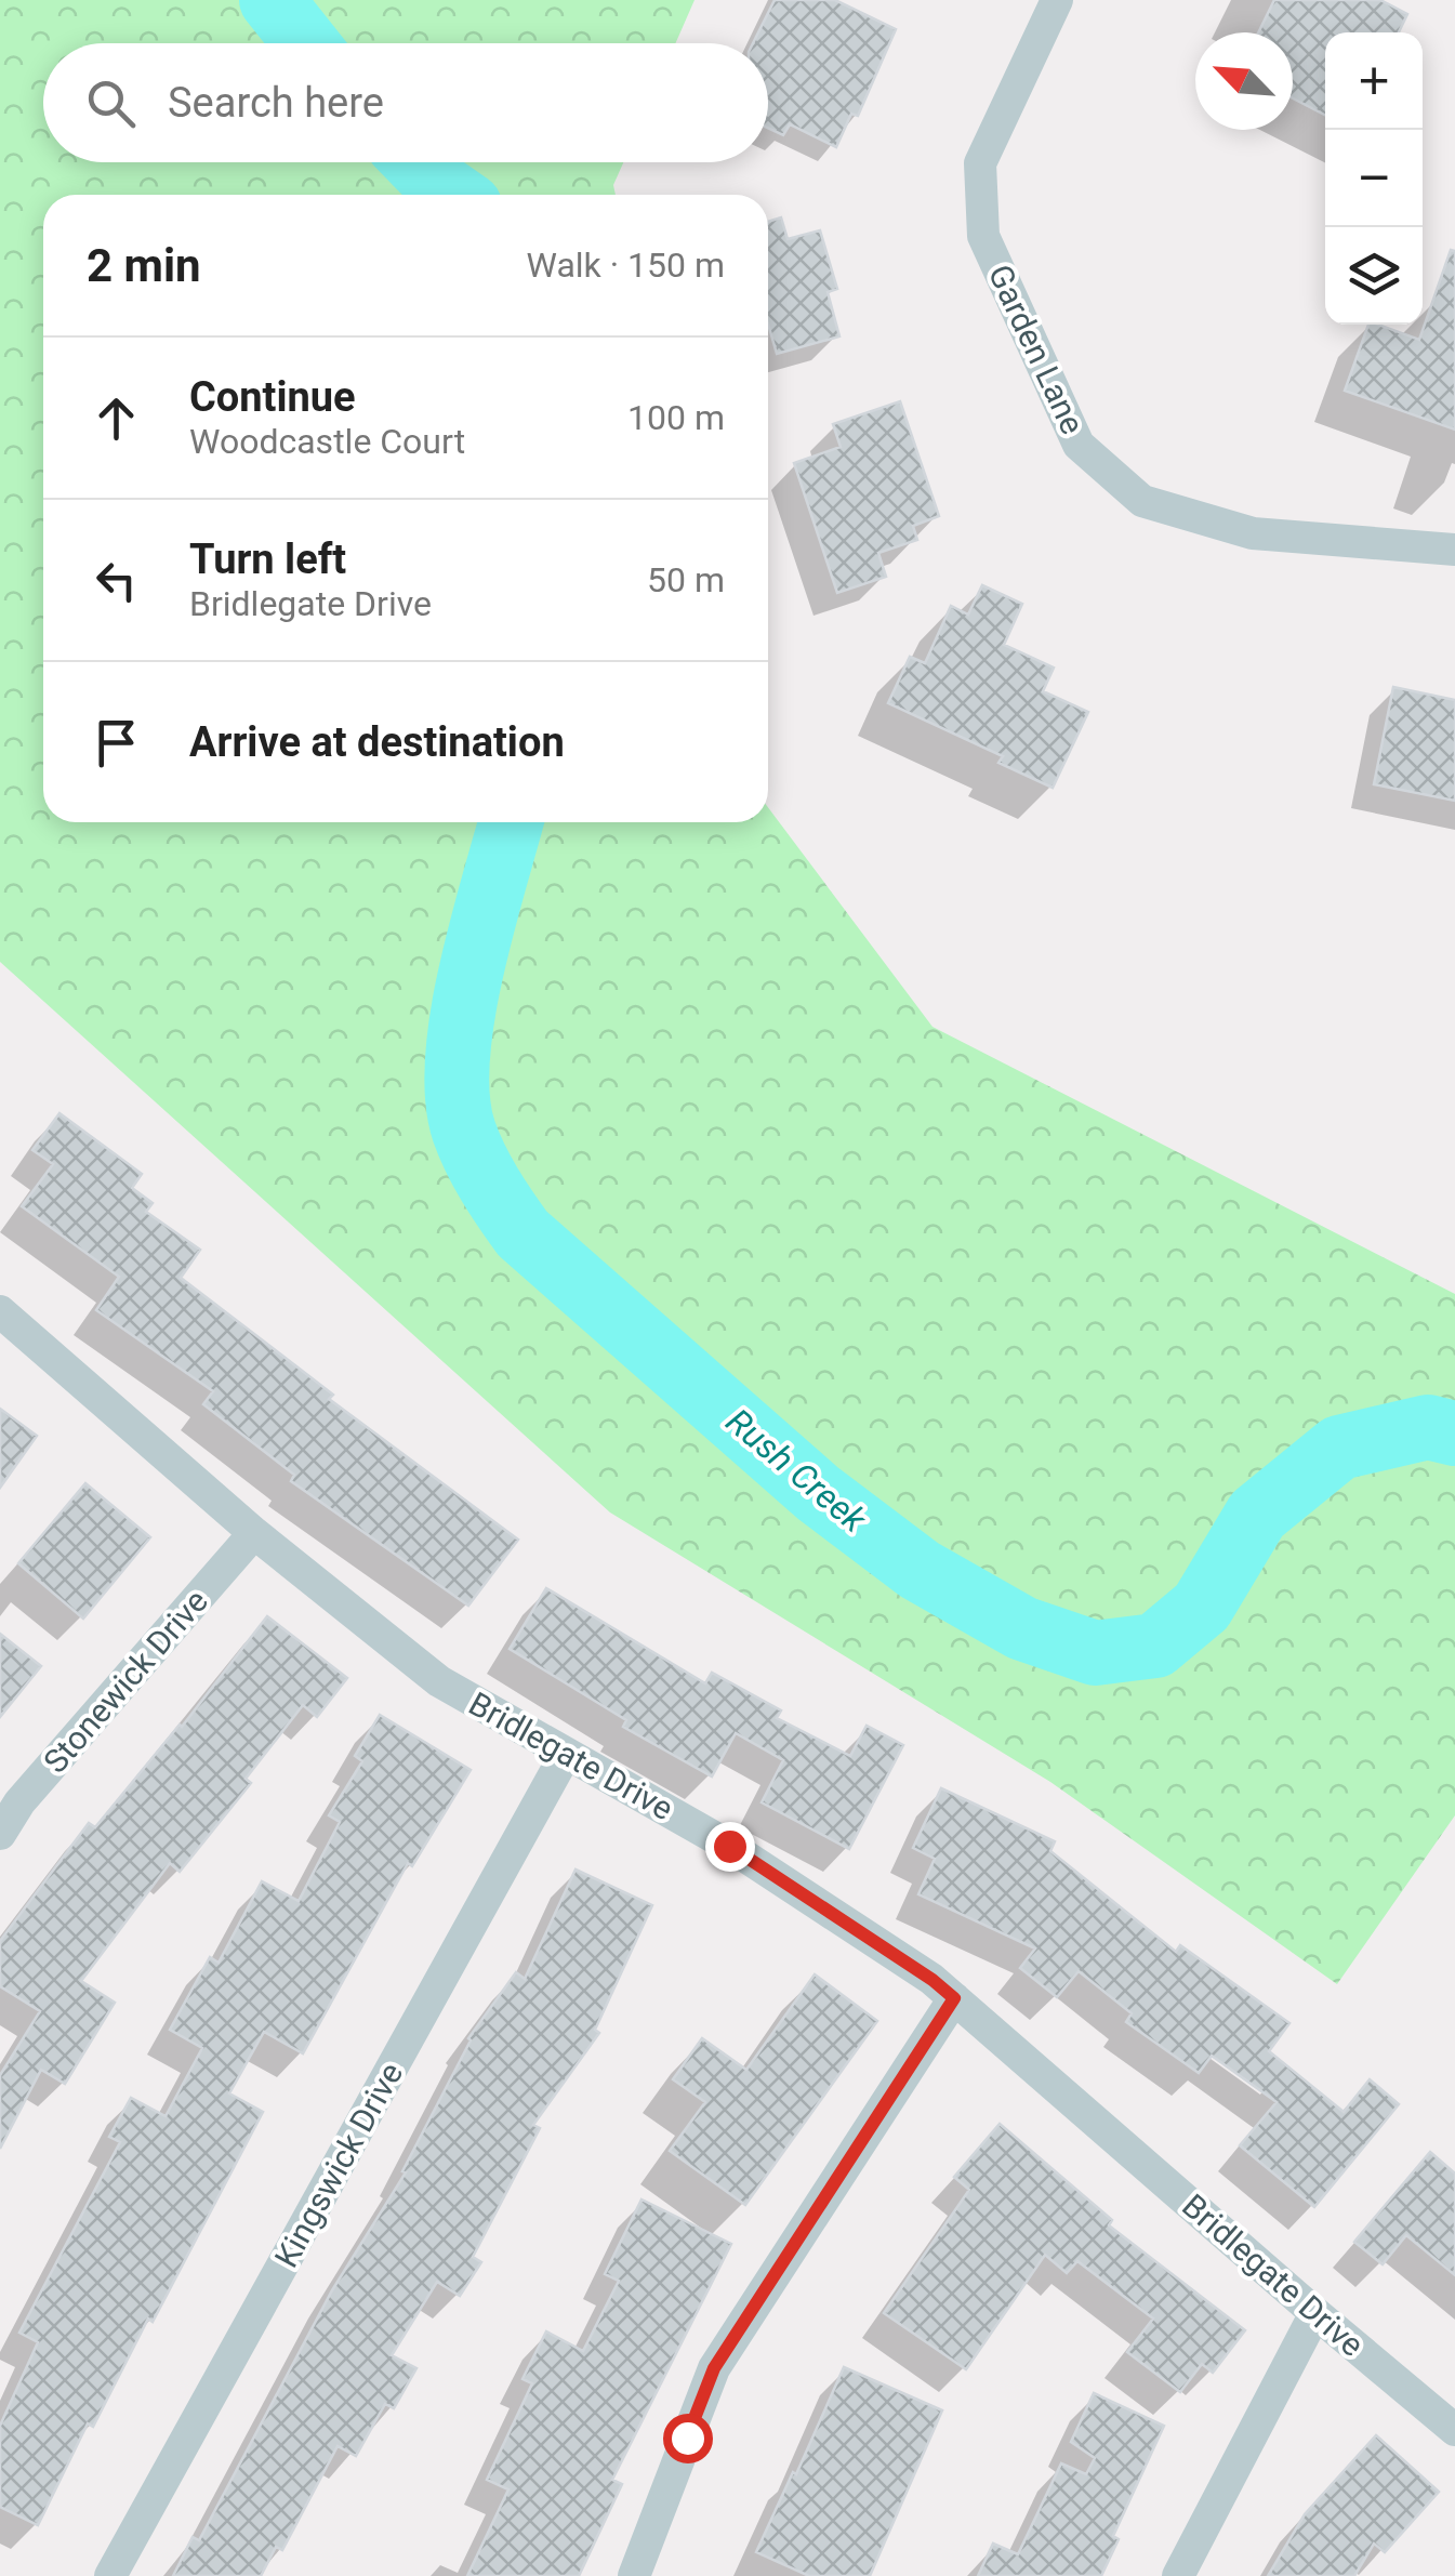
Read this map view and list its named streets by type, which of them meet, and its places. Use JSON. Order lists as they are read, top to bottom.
{
  "streets": {
    "street": [
      "Garden Lane",
      "Stonewick Drive",
      "Bridlegate Drive",
      "Kingswick Drive"
    ]
  },
  "crossings": [
    ["Stonewick Drive", "Bridlegate Drive"],
    ["Bridlegate Drive", "Kingswick Drive"]
  ],
  "water": ["Rush Creek"],
  "north": "top left",
  "page": {
    "map_buttons": ["+", "−"],
    "search": "Search here",
    "heading": ["2 min", "Walk · 150 m"],
    "list": [
      ["Continue", "Woodcastle Court", "100 m"],
      ["Turn left", "Bridlegate Drive", "50 m"],
      "Arrive at destination"
    ]
  }
}
